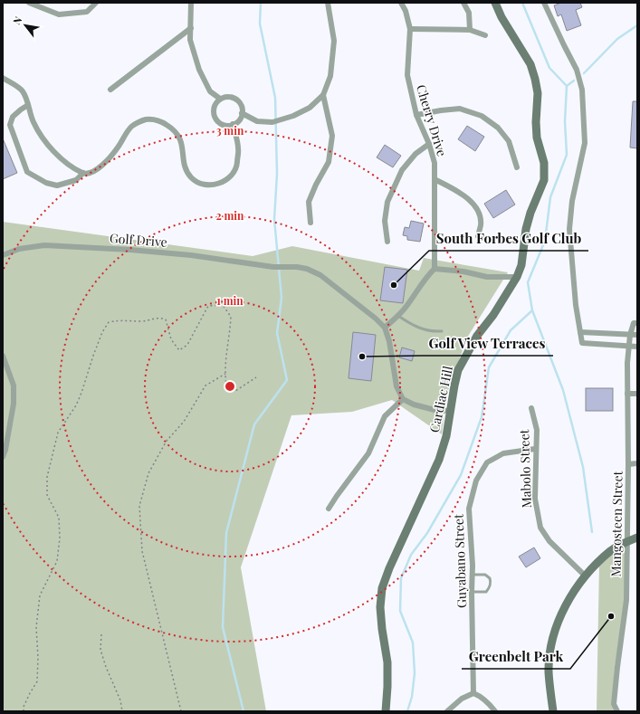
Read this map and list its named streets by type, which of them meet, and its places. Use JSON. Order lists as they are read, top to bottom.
{
  "streets": {
    "main road": ["Cardiac Hill"],
    "street": [
      "Cherry Drive",
      "Golf Drive",
      "Mabolo Street",
      "Mangosteen Street",
      "Guyabano Street"
    ]
  },
  "crossings": [
    ["Mabolo Street", "Guyabano Street"]
  ],
  "places": ["South Forbes Golf Club", "Golf View Terraces", "Greenbelt Park"],
  "north": "top left",
  "rings": ["3 min", "2 min", "1 min"]
}
